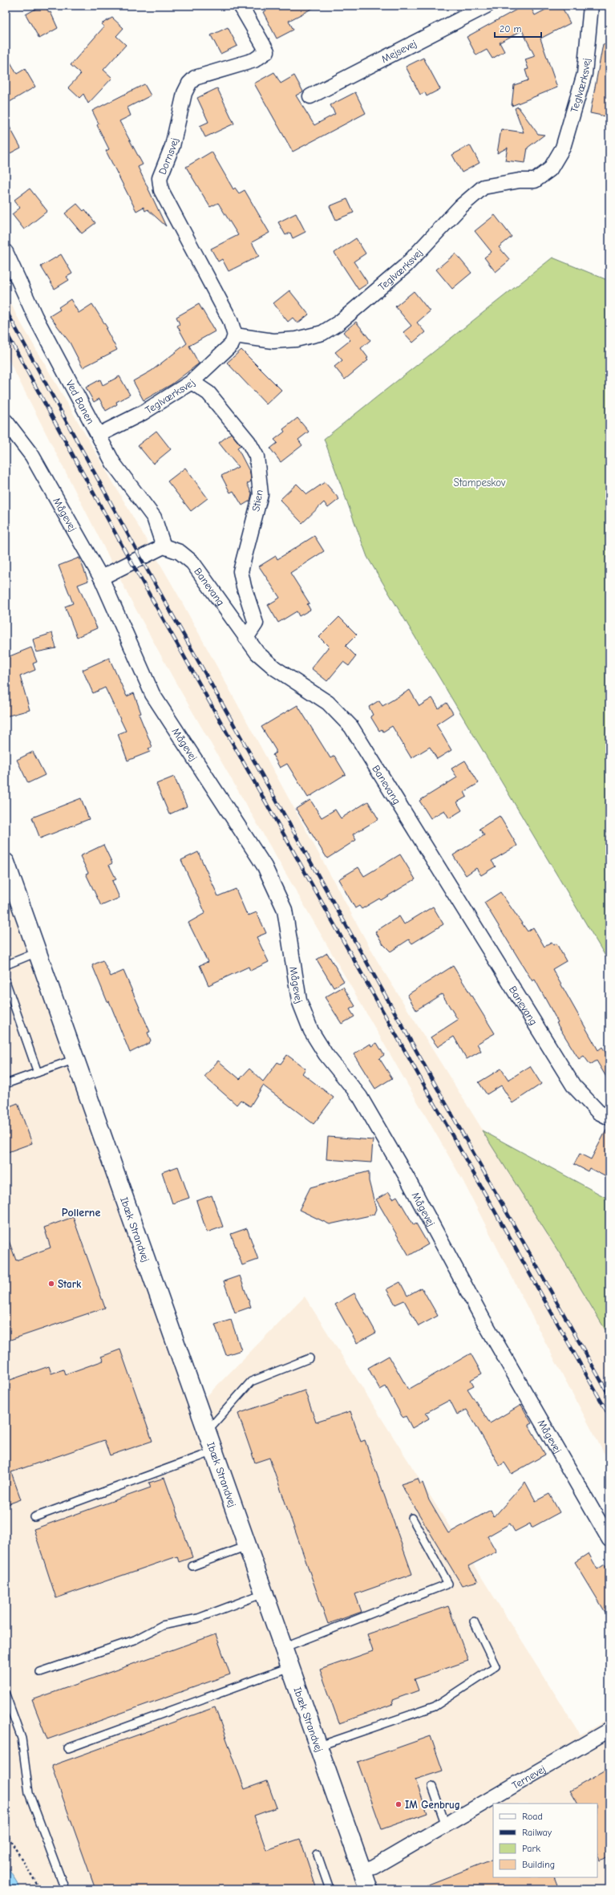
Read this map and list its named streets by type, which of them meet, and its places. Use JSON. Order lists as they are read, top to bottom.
{
  "streets": {
    "street": [
      "Mejsevej",
      "Teglværksvej",
      "Dornsvej",
      "Ved Banen",
      "Stien",
      "Mågevej",
      "Banevang",
      "Ibæk Strandvej",
      "Ternevej"
    ]
  },
  "crossings": [
    ["Teglværksvej", "Dornsvej"],
    ["Teglværksvej", "Ved Banen"],
    ["Teglværksvej", "Stien"],
    ["Ved Banen", "Banevang"],
    ["Stien", "Banevang"],
    ["Ibæk Strandvej", "Ternevej"]
  ],
  "districts": ["Pollerne"],
  "parks": ["Stampeskov"],
  "places": ["Stark", "IM Genbrug"],
  "legend": [
    "Road",
    "Railway",
    "Park",
    "Building"
  ],
  "scale_bar": "20 m"
}
